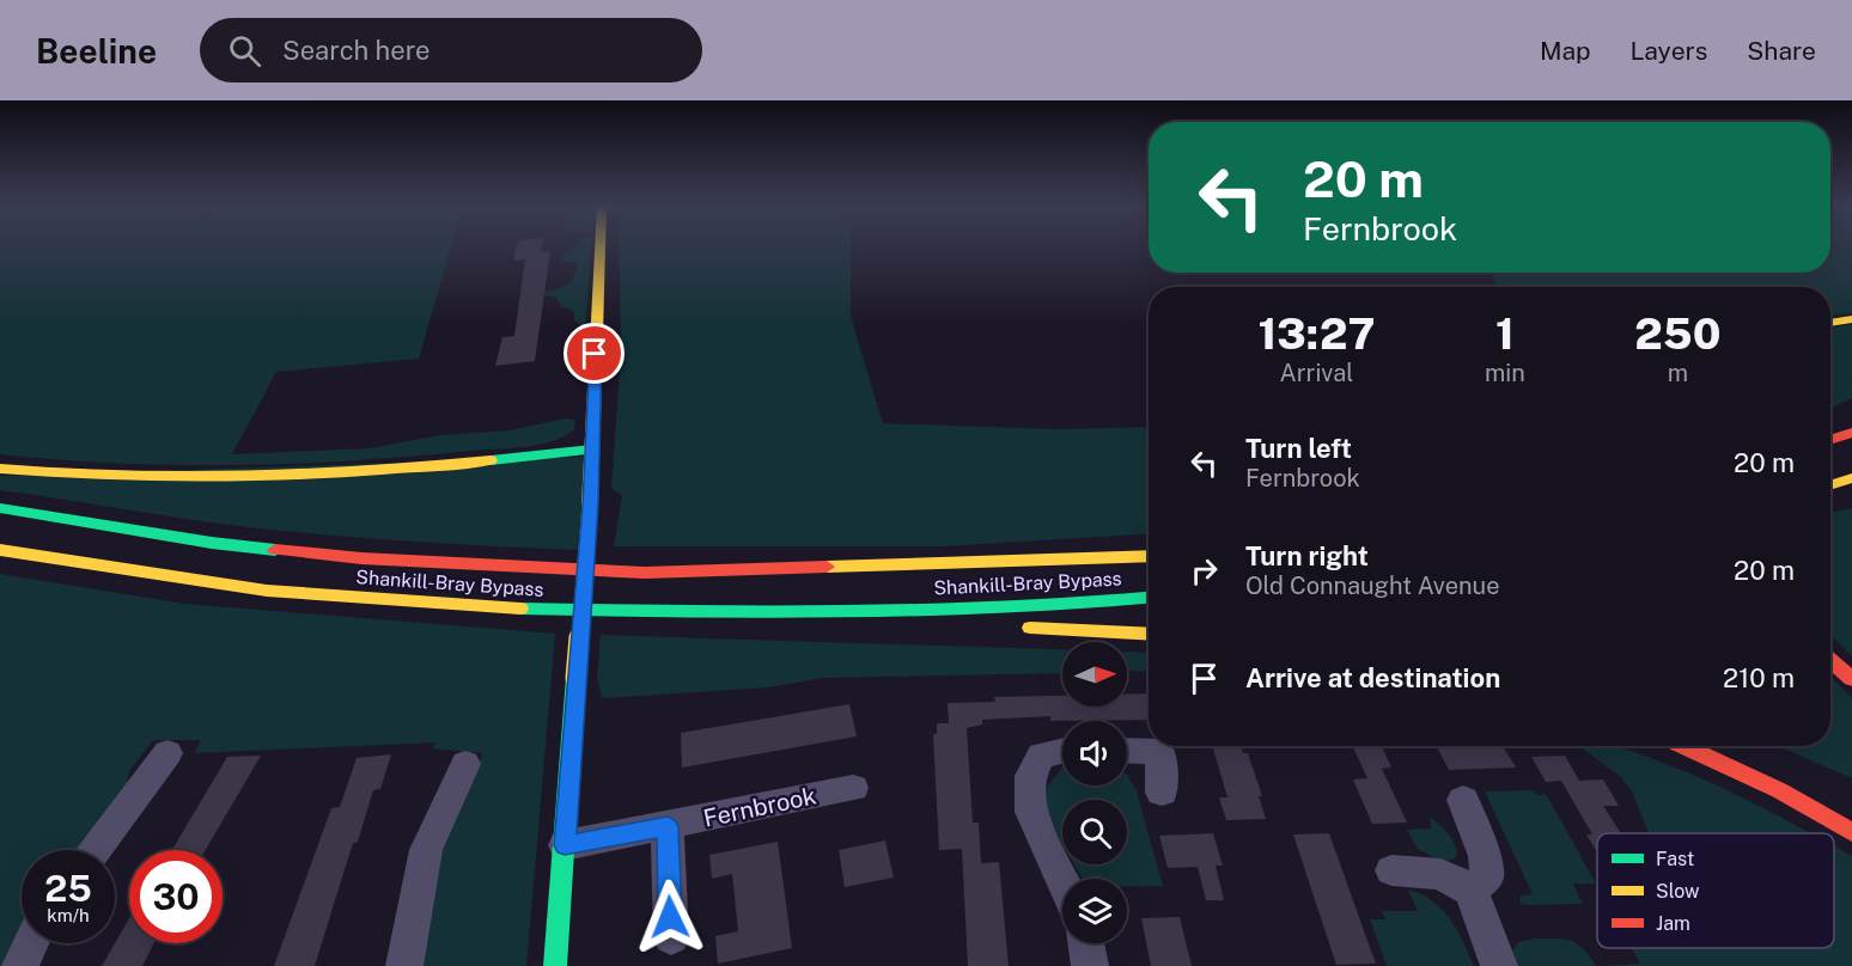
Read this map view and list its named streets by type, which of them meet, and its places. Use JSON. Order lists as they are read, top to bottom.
{
  "streets": {
    "main road": ["Shankill-Bray Bypass"],
    "street": ["Fernbrook"]
  },
  "legend": ["Fast", "Slow", "Jam"],
  "north": "right",
  "page": {
    "header": "Beeline",
    "search": "Search here",
    "nav": ["Map", "Layers", "Share"],
    "turn": ["20 m", "Fernbrook"],
    "eta": [
      "13:27",
      "Arrival",
      "1",
      "min",
      "250",
      "m"
    ],
    "list": [
      {
        "name": "Turn left",
        "note": "Fernbrook",
        "value": "20 m"
      },
      {
        "name": "Turn right",
        "note": "Old Connaught Avenue",
        "value": "20 m"
      },
      {
        "name": "Arrive at destination",
        "value": "210 m"
      }
    ],
    "speed": "25 km/h",
    "limit": "30"
  }
}
